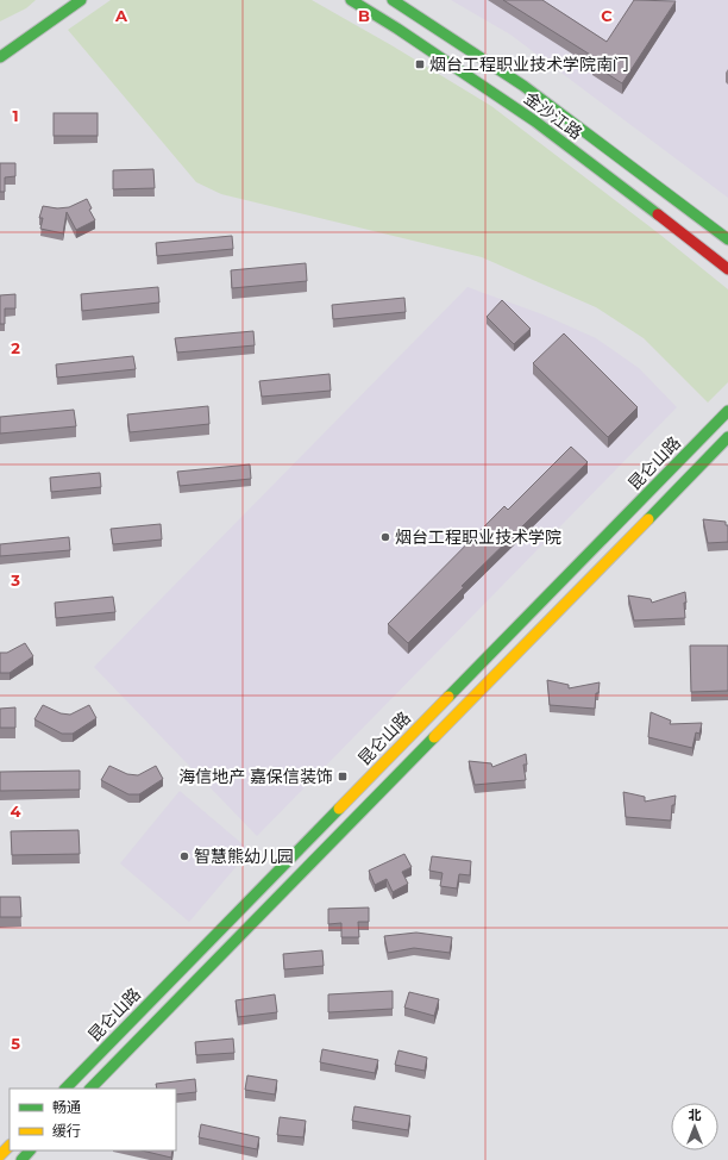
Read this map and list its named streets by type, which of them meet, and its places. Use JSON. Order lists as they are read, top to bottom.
{
  "streets": {
    "street": ["金沙江路", "昆仑山路"]
  },
  "places": {
    "transit": ["烟台工程职业技术学院南门", "海信地产 嘉保信装饰"],
    "other": ["烟台工程职业技术学院", "智慧熊幼儿园"]
  },
  "legend": ["畅通", "缓行"],
  "north": "top",
  "grid": {
    "columns": ["A", "B", "C"],
    "rows": [
      "1",
      "2",
      "3",
      "4",
      "5"
    ]
  }
}
